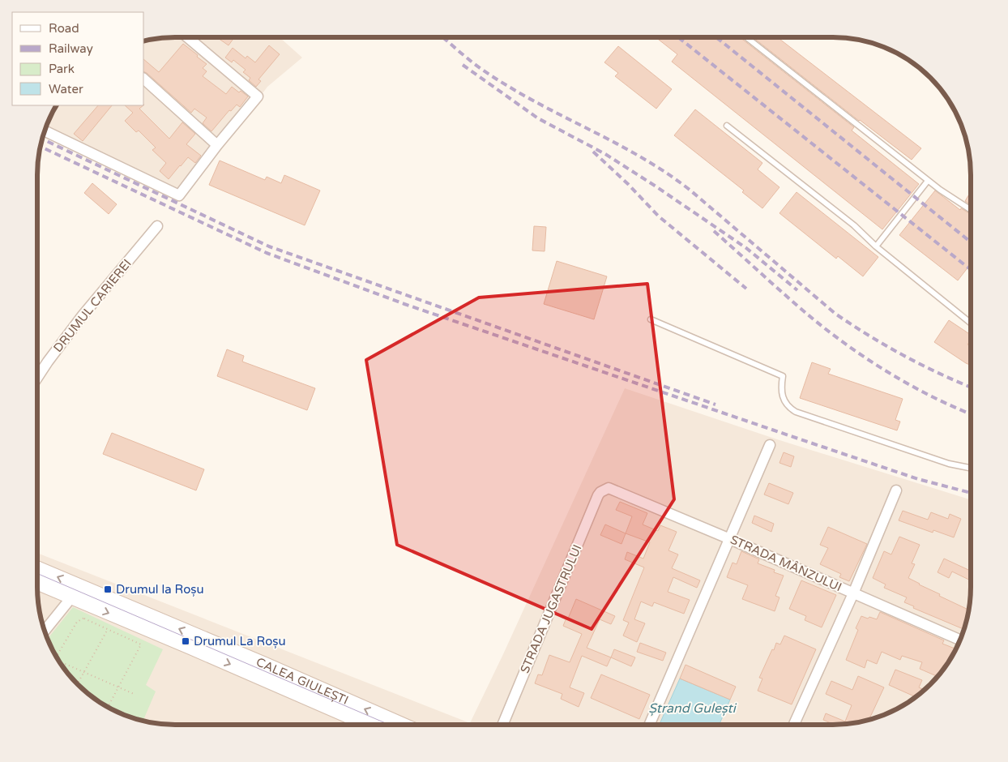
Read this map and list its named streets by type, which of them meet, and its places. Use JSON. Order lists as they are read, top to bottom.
{
  "streets": {
    "main road": ["CALEA GIULEȘTI"],
    "street": ["DRUMUL CARIEREI", "STRADA MÂNZULUI", "STRADA JUGASTRULUI"]
  },
  "crossings": [
    ["STRADA MÂNZULUI", "STRADA JUGASTRULUI"]
  ],
  "water": ["Ștrand Gulești"],
  "places": {
    "transit": ["Drumul la Roșu", "Drumul La Roșu"]
  },
  "legend": [
    "Road",
    "Railway",
    "Park",
    "Water"
  ]
}
